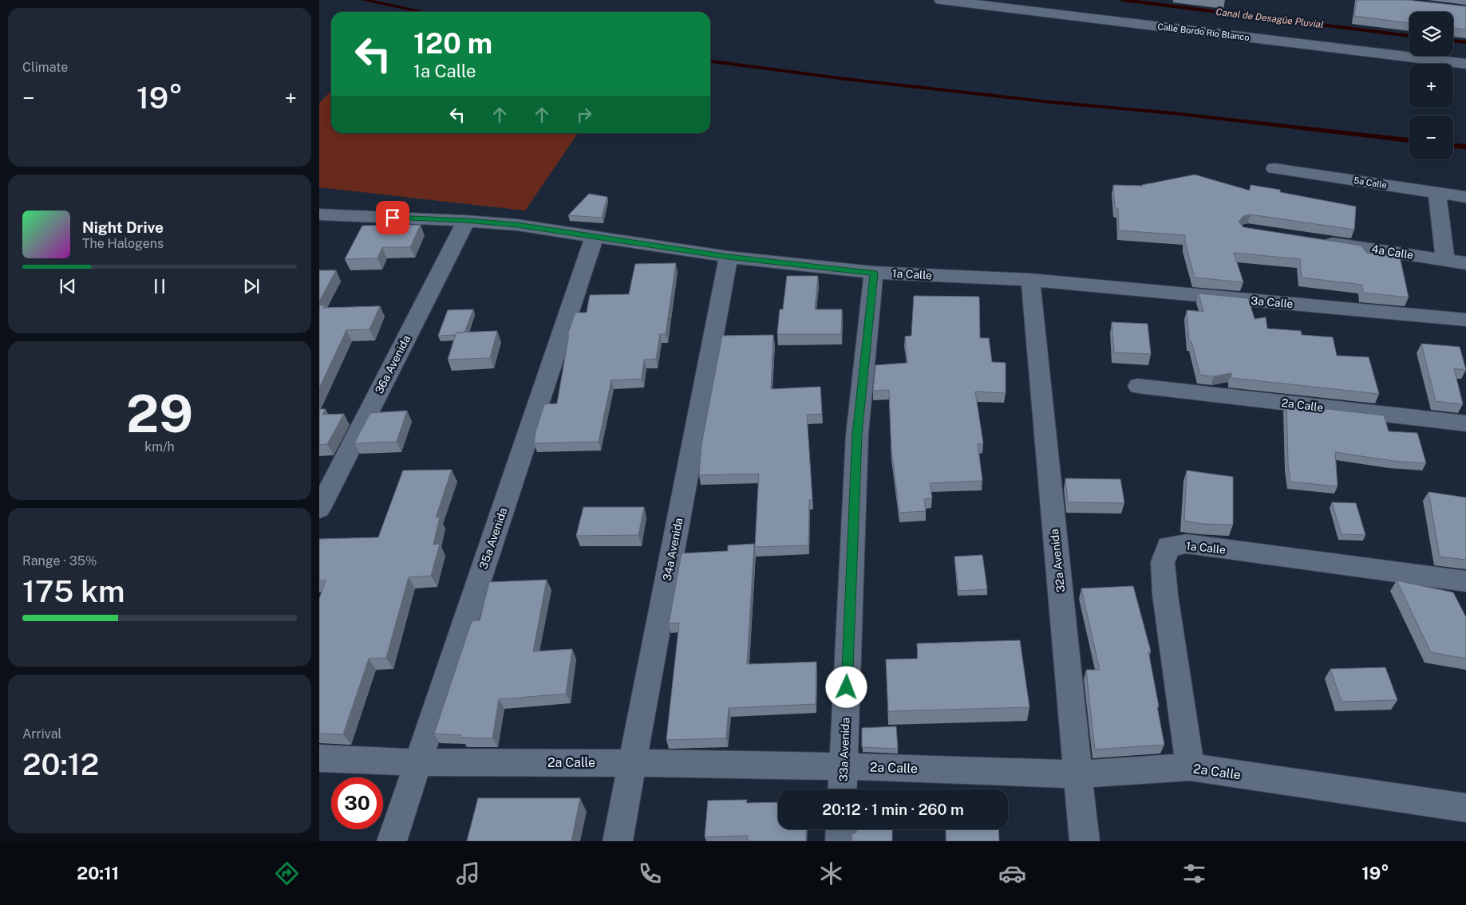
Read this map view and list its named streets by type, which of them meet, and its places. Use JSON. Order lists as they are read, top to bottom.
{
  "streets": {
    "street": [
      "Calle Bordo Río Blanco",
      "5a Calle",
      "4a Calle",
      "1a Calle",
      "3a Calle",
      "36a Avenida",
      "2a Calle",
      "35a Avenida",
      "34a Avenida",
      "32a Avenida",
      "33a Avenida"
    ]
  },
  "crossings": [
    ["1a Calle", "3a Calle"],
    ["1a Calle", "36a Avenida"],
    ["1a Calle", "2a Calle"],
    ["1a Calle", "35a Avenida"],
    ["1a Calle", "34a Avenida"],
    ["1a Calle", "32a Avenida"],
    ["1a Calle", "33a Avenida"],
    ["3a Calle", "32a Avenida"],
    ["2a Calle", "35a Avenida"],
    ["2a Calle", "34a Avenida"],
    ["2a Calle", "32a Avenida"],
    ["2a Calle", "33a Avenida"]
  ],
  "water": ["Canal de Desagüe Pluvial"],
  "page": {
    "tile": [
      "Climate",
      ["29", "km/h"],
      ["Range · 35%", "175 km"],
      ["Arrival", "20:12"]
    ],
    "map_buttons": ["+", "−"],
    "turn": ["120 m", "1a Calle"],
    "heat": ["−", "19°", "+"],
    "song": ["Night Drive", "The Halogens"],
    "limit": "30",
    "trip": "20:12 · 1 min · 260 m",
    "tabs": ["20:11", "19°"]
  }
}
